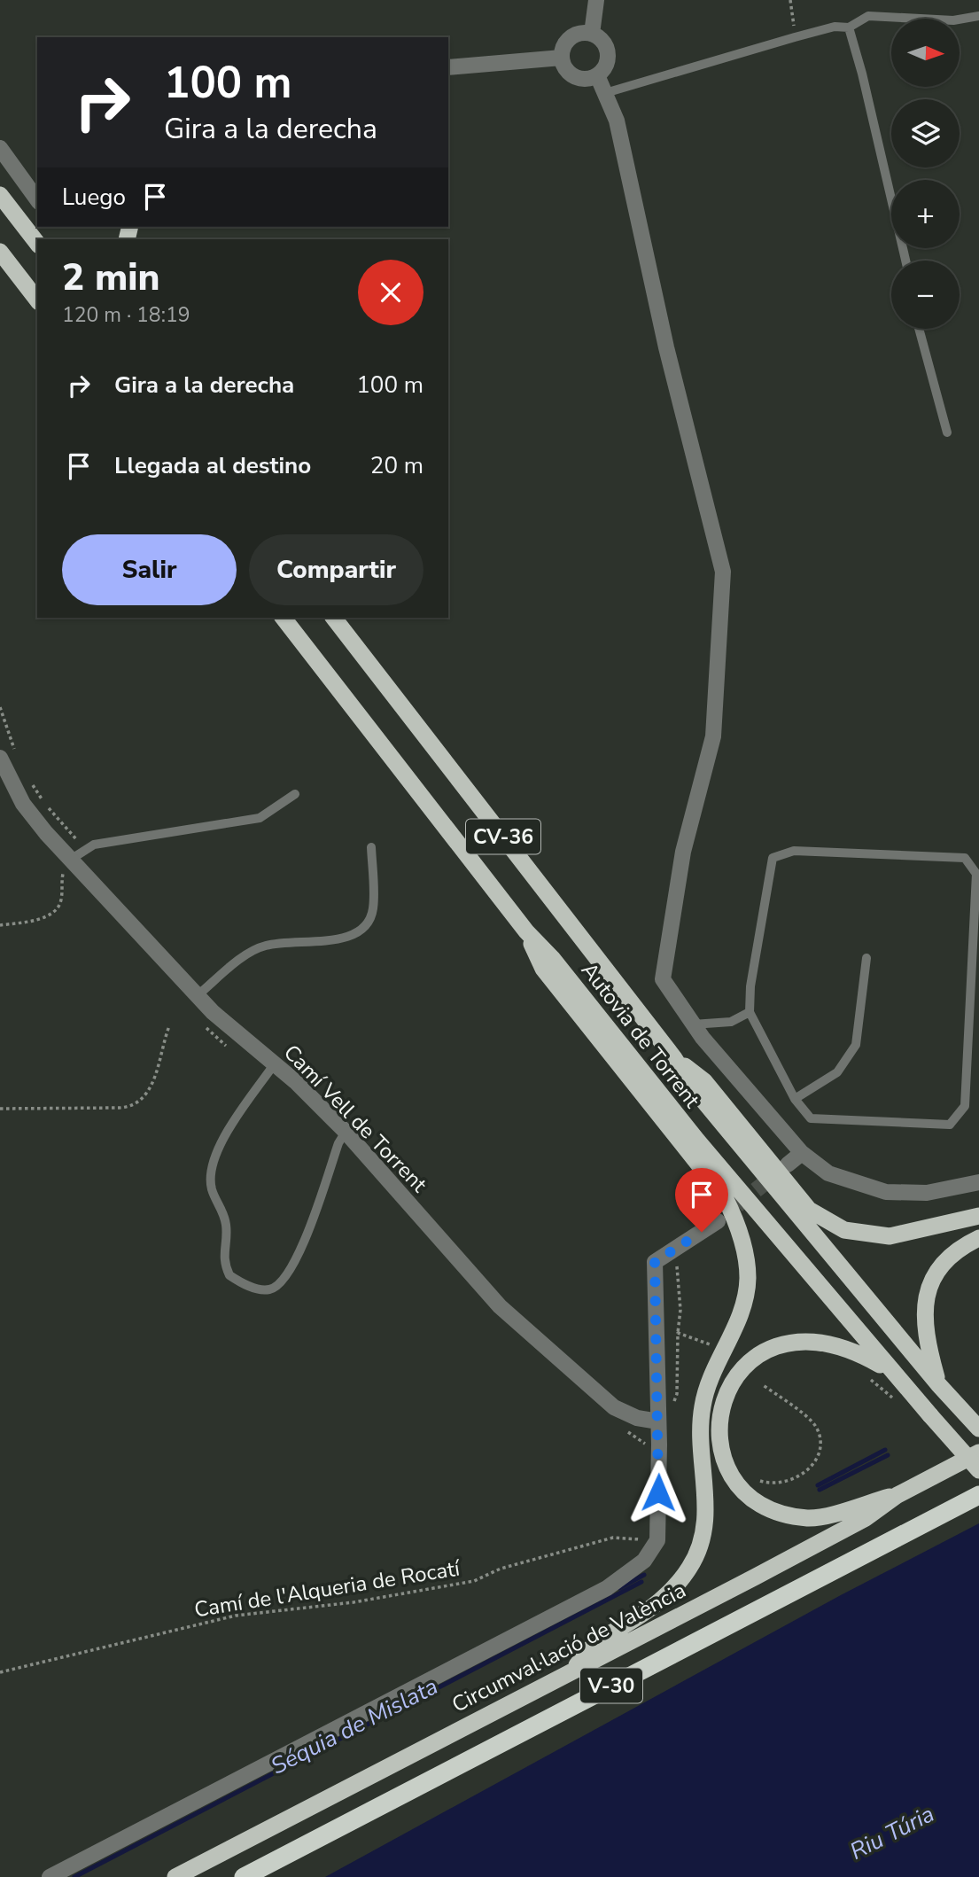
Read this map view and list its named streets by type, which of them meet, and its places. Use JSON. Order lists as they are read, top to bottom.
{
  "streets": {
    "highway": [
      "CV-36",
      "Autovia de Torrent",
      "Circumval·lació de València",
      "V-30"
    ],
    "street": ["Camí Vell de Torrent"],
    "path": ["Camí de l'Alqueria de Rocatí"]
  },
  "water": ["Séquia de Mislata", "Riu Túria"],
  "north": "right",
  "page": {
    "map_buttons": ["+", "−"],
    "turn": ["100 m", "Gira a la derecha"],
    "then": "Luego",
    "heading": ["2 min", "120 m · 18:19"],
    "list": [
      {
        "name": "Gira a la derecha",
        "value": "100 m"
      },
      {
        "name": "Llegada al destino",
        "value": "20 m"
      }
    ],
    "buttons": ["Salir", "Compartir"]
  }
}
